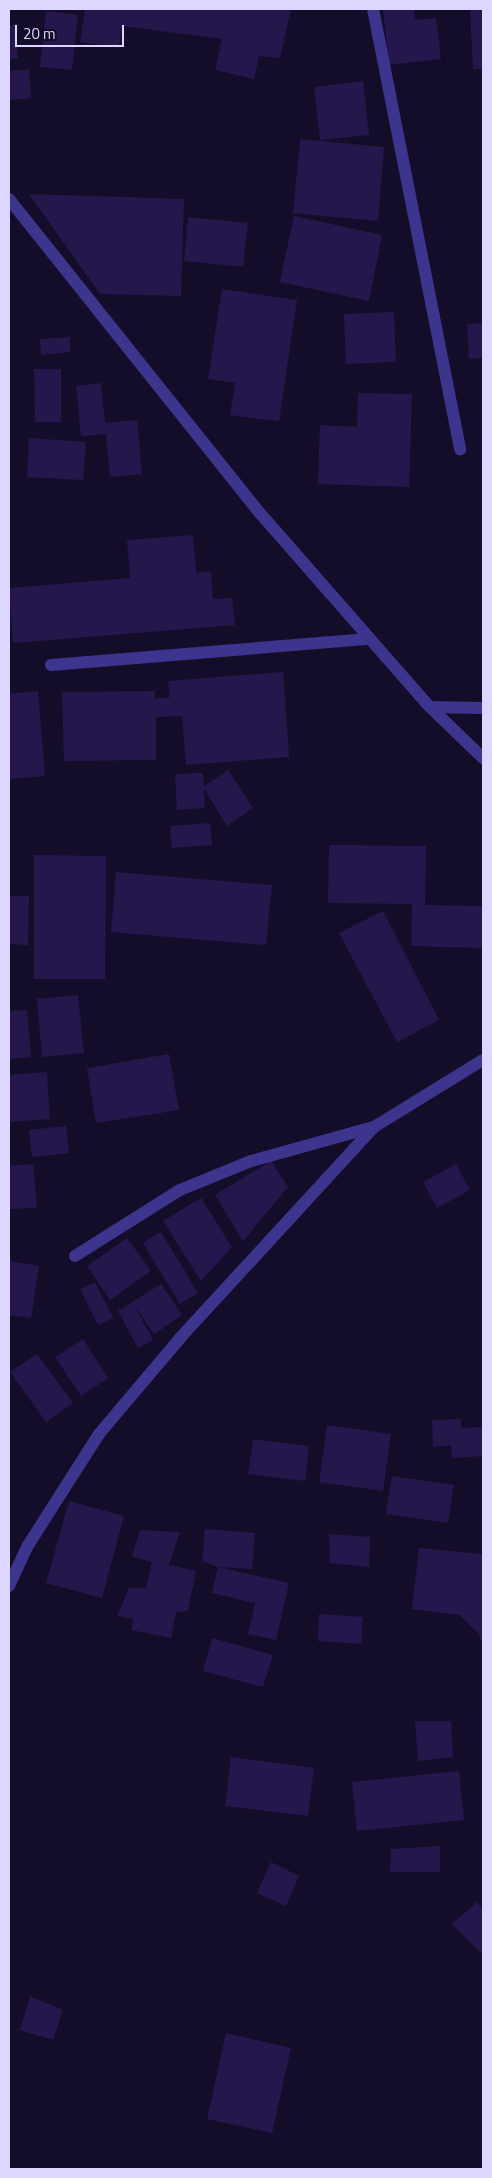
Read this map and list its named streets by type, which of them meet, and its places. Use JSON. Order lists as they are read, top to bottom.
{
  "scale_bar": "20 m"
}
